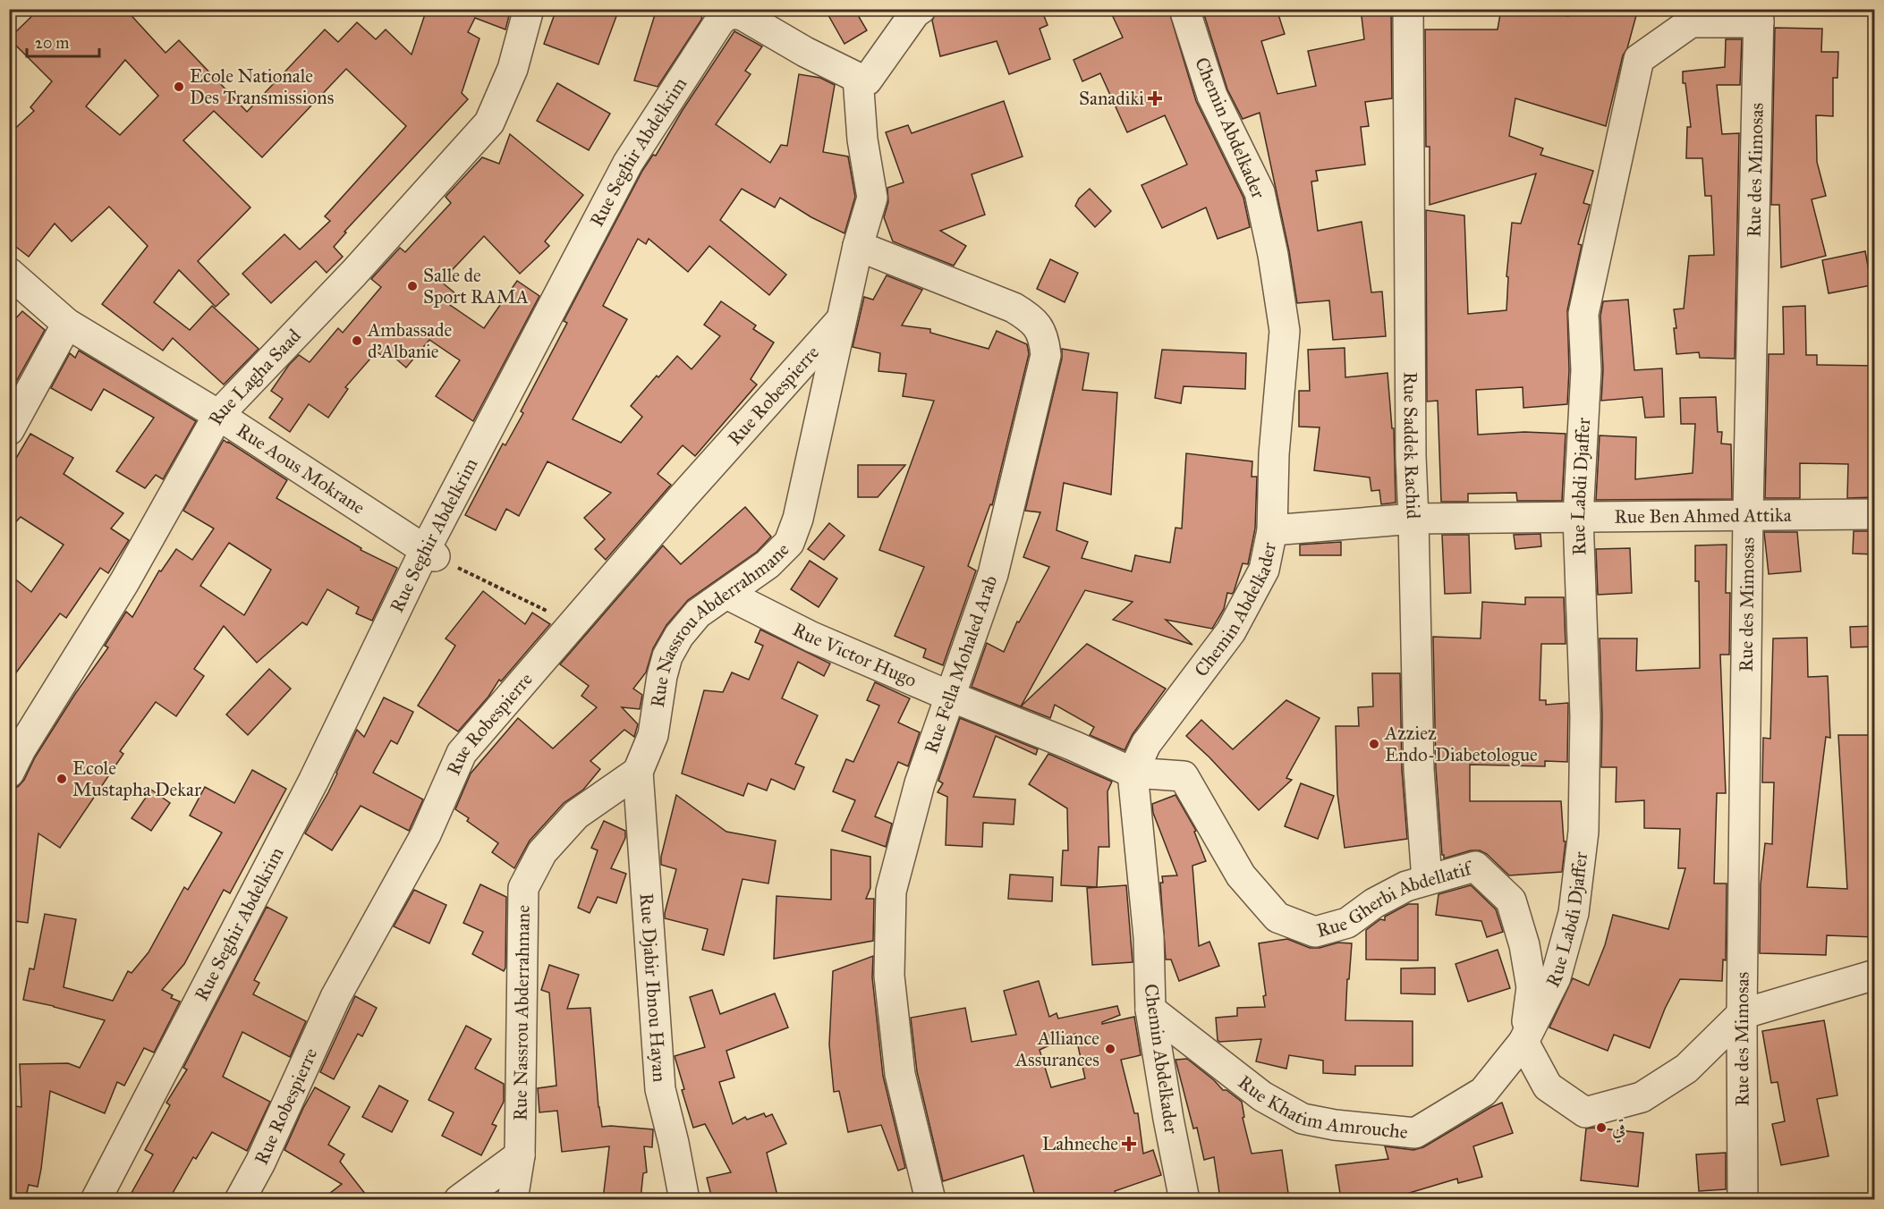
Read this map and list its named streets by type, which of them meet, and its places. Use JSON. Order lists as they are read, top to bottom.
{
  "streets": {
    "street": [
      "Chemin Abdelkader",
      "Rue Seghir Abdelkrim",
      "Rue des Mimosas",
      "Rue Lagha Saad",
      "Rue Robespierre",
      "Rue Saddek Rachid",
      "Rue Aous Mokrane",
      "Rue Labdi Djaffer",
      "Rue Ben Ahmed Attika",
      "Rue Nassrou Abderrahmane",
      "Rue Victor Hugo",
      "Rue Fella Mohaled Arab",
      "Rue Gherbi Abdellatif",
      "Rue Djabir Ibnou Hayan",
      "Rue Khatim Amrouche"
    ]
  },
  "crossings": [
    ["Chemin Abdelkader", "Rue Ben Ahmed Attika"],
    ["Chemin Abdelkader", "Rue Victor Hugo"],
    ["Chemin Abdelkader", "Rue Gherbi Abdellatif"],
    ["Chemin Abdelkader", "Rue Khatim Amrouche"],
    ["Rue Seghir Abdelkrim", "Rue Aous Mokrane"],
    ["Rue Seghir Abdelkrim", "Rue Nassrou Abderrahmane"],
    ["Rue des Mimosas", "Rue Labdi Djaffer"],
    ["Rue des Mimosas", "Rue Ben Ahmed Attika"],
    ["Rue Lagha Saad", "Rue Aous Mokrane"],
    ["Rue Robespierre", "Rue Nassrou Abderrahmane"],
    ["Rue Saddek Rachid", "Rue Ben Ahmed Attika"],
    ["Rue Saddek Rachid", "Rue Gherbi Abdellatif"],
    ["Rue Labdi Djaffer", "Rue Ben Ahmed Attika"],
    ["Rue Labdi Djaffer", "Rue Gherbi Abdellatif"],
    ["Rue Labdi Djaffer", "Rue Khatim Amrouche"],
    ["Rue Nassrou Abderrahmane", "Rue Victor Hugo"],
    ["Rue Nassrou Abderrahmane", "Rue Fella Mohaled Arab"],
    ["Rue Nassrou Abderrahmane", "Rue Djabir Ibnou Hayan"],
    ["Rue Victor Hugo", "Rue Fella Mohaled Arab"],
    ["Rue Victor Hugo", "Rue Gherbi Abdellatif"],
    ["Rue Gherbi Abdellatif", "Rue Khatim Amrouche"]
  ],
  "places": {
    "other": [
      "Ecole Nationale Des Transmissions",
      "Salle de Sport RAMA",
      "Ambassade d'Albanie",
      "Azziez Endo-Diabetologue",
      "Ecole Mustapha Dekar",
      "Alliance Assurances",
      "قي"
    ],
    "health": ["Sanadiki", "Lahneche"]
  },
  "scale_bar": "20 m"
}
